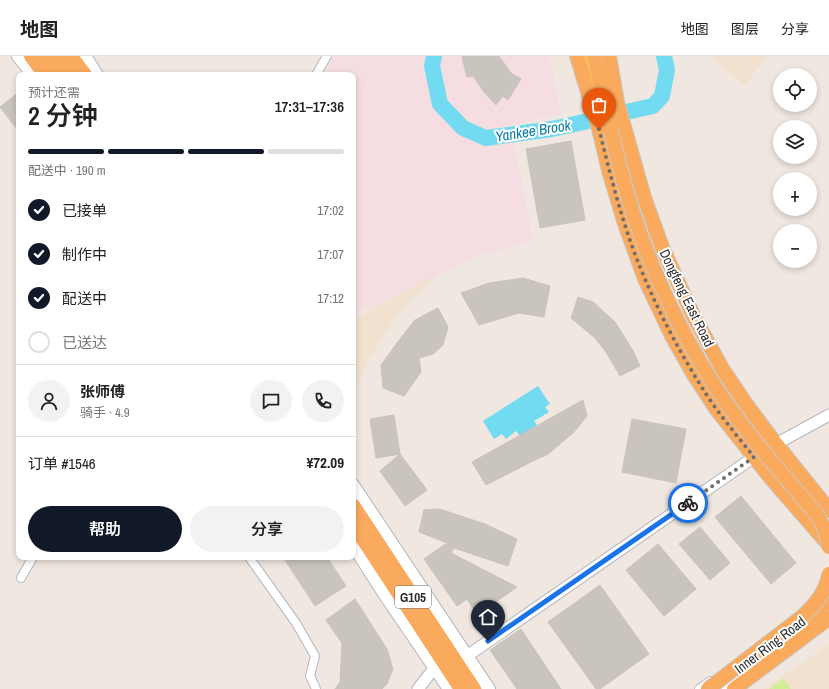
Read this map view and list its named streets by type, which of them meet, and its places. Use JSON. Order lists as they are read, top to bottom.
{
  "streets": {
    "highway": ["Dongfeng East Road", "G105", "Inner Ring Road"]
  },
  "water": ["Yankee Brook"],
  "page": {
    "header": "地图",
    "nav": ["地图", "图层", "分享"],
    "map_buttons": ["+", "−"],
    "heading": ["2 分钟", "预计还需", "17:31–17:36"],
    "panel": [
      "张师傅",
      "骑手 · 4.9",
      "订单 #1546",
      "¥72.09"
    ],
    "bar": "配送中 · 190 m",
    "list": [
      ["已接单", "17:02"],
      ["制作中", "17:07"],
      ["配送中", "17:12"],
      "已送达"
    ],
    "buttons": ["帮助", "分享"]
  }
}
